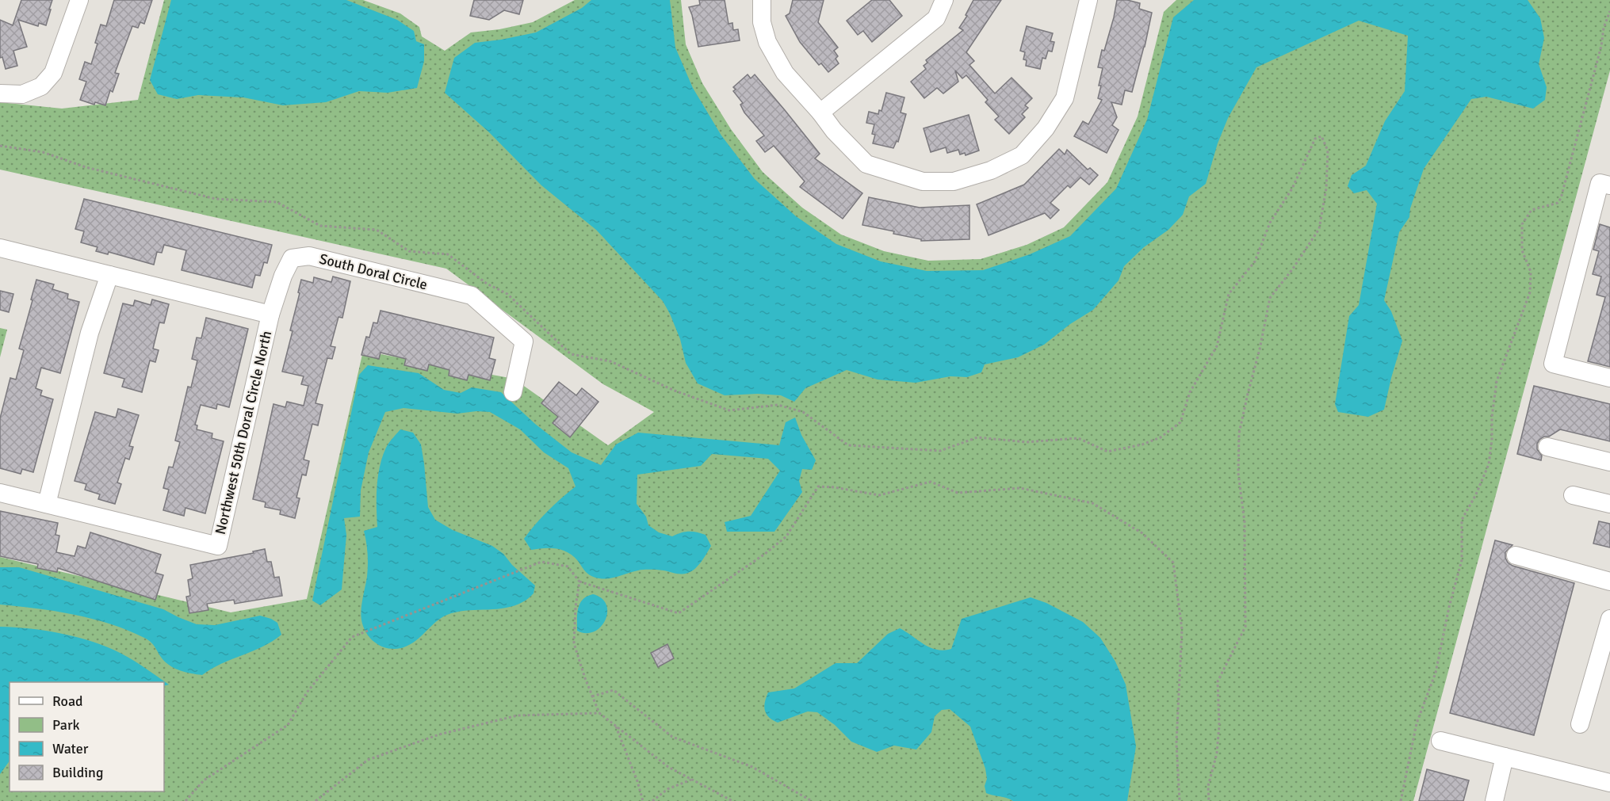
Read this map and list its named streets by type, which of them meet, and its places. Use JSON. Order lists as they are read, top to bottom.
{
  "streets": {
    "street": ["South Doral Circle", "Northwest 50th Doral Circle North"]
  },
  "crossings": [
    ["South Doral Circle", "Northwest 50th Doral Circle North"]
  ],
  "legend": [
    "Road",
    "Park",
    "Water",
    "Building"
  ]
}
